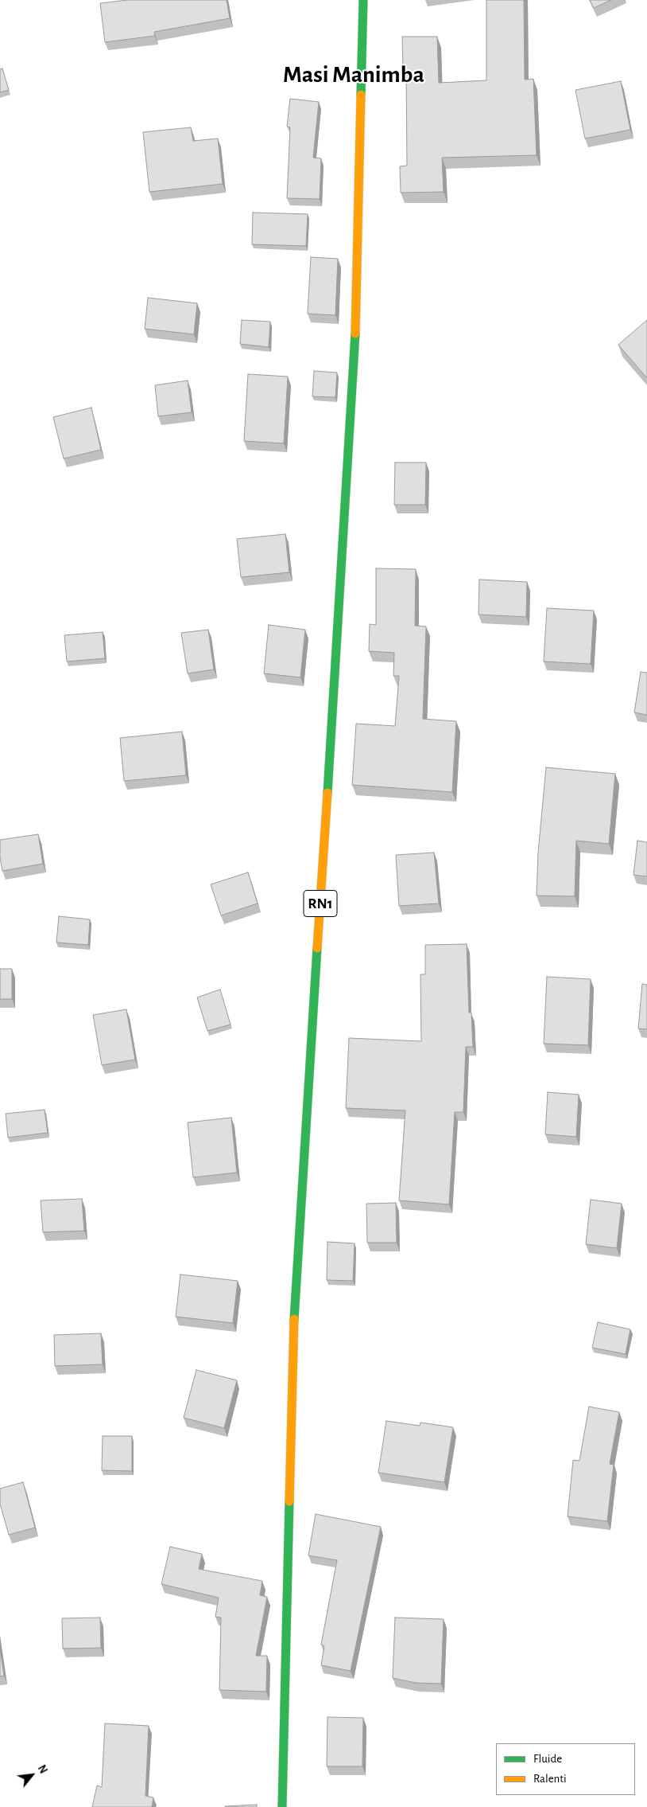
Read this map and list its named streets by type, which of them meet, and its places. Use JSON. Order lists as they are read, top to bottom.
{
  "streets": {
    "highway": ["RN1"]
  },
  "districts": ["Masi Manimba"],
  "legend": ["Fluide", "Ralenti"],
  "north": "top right"
}
